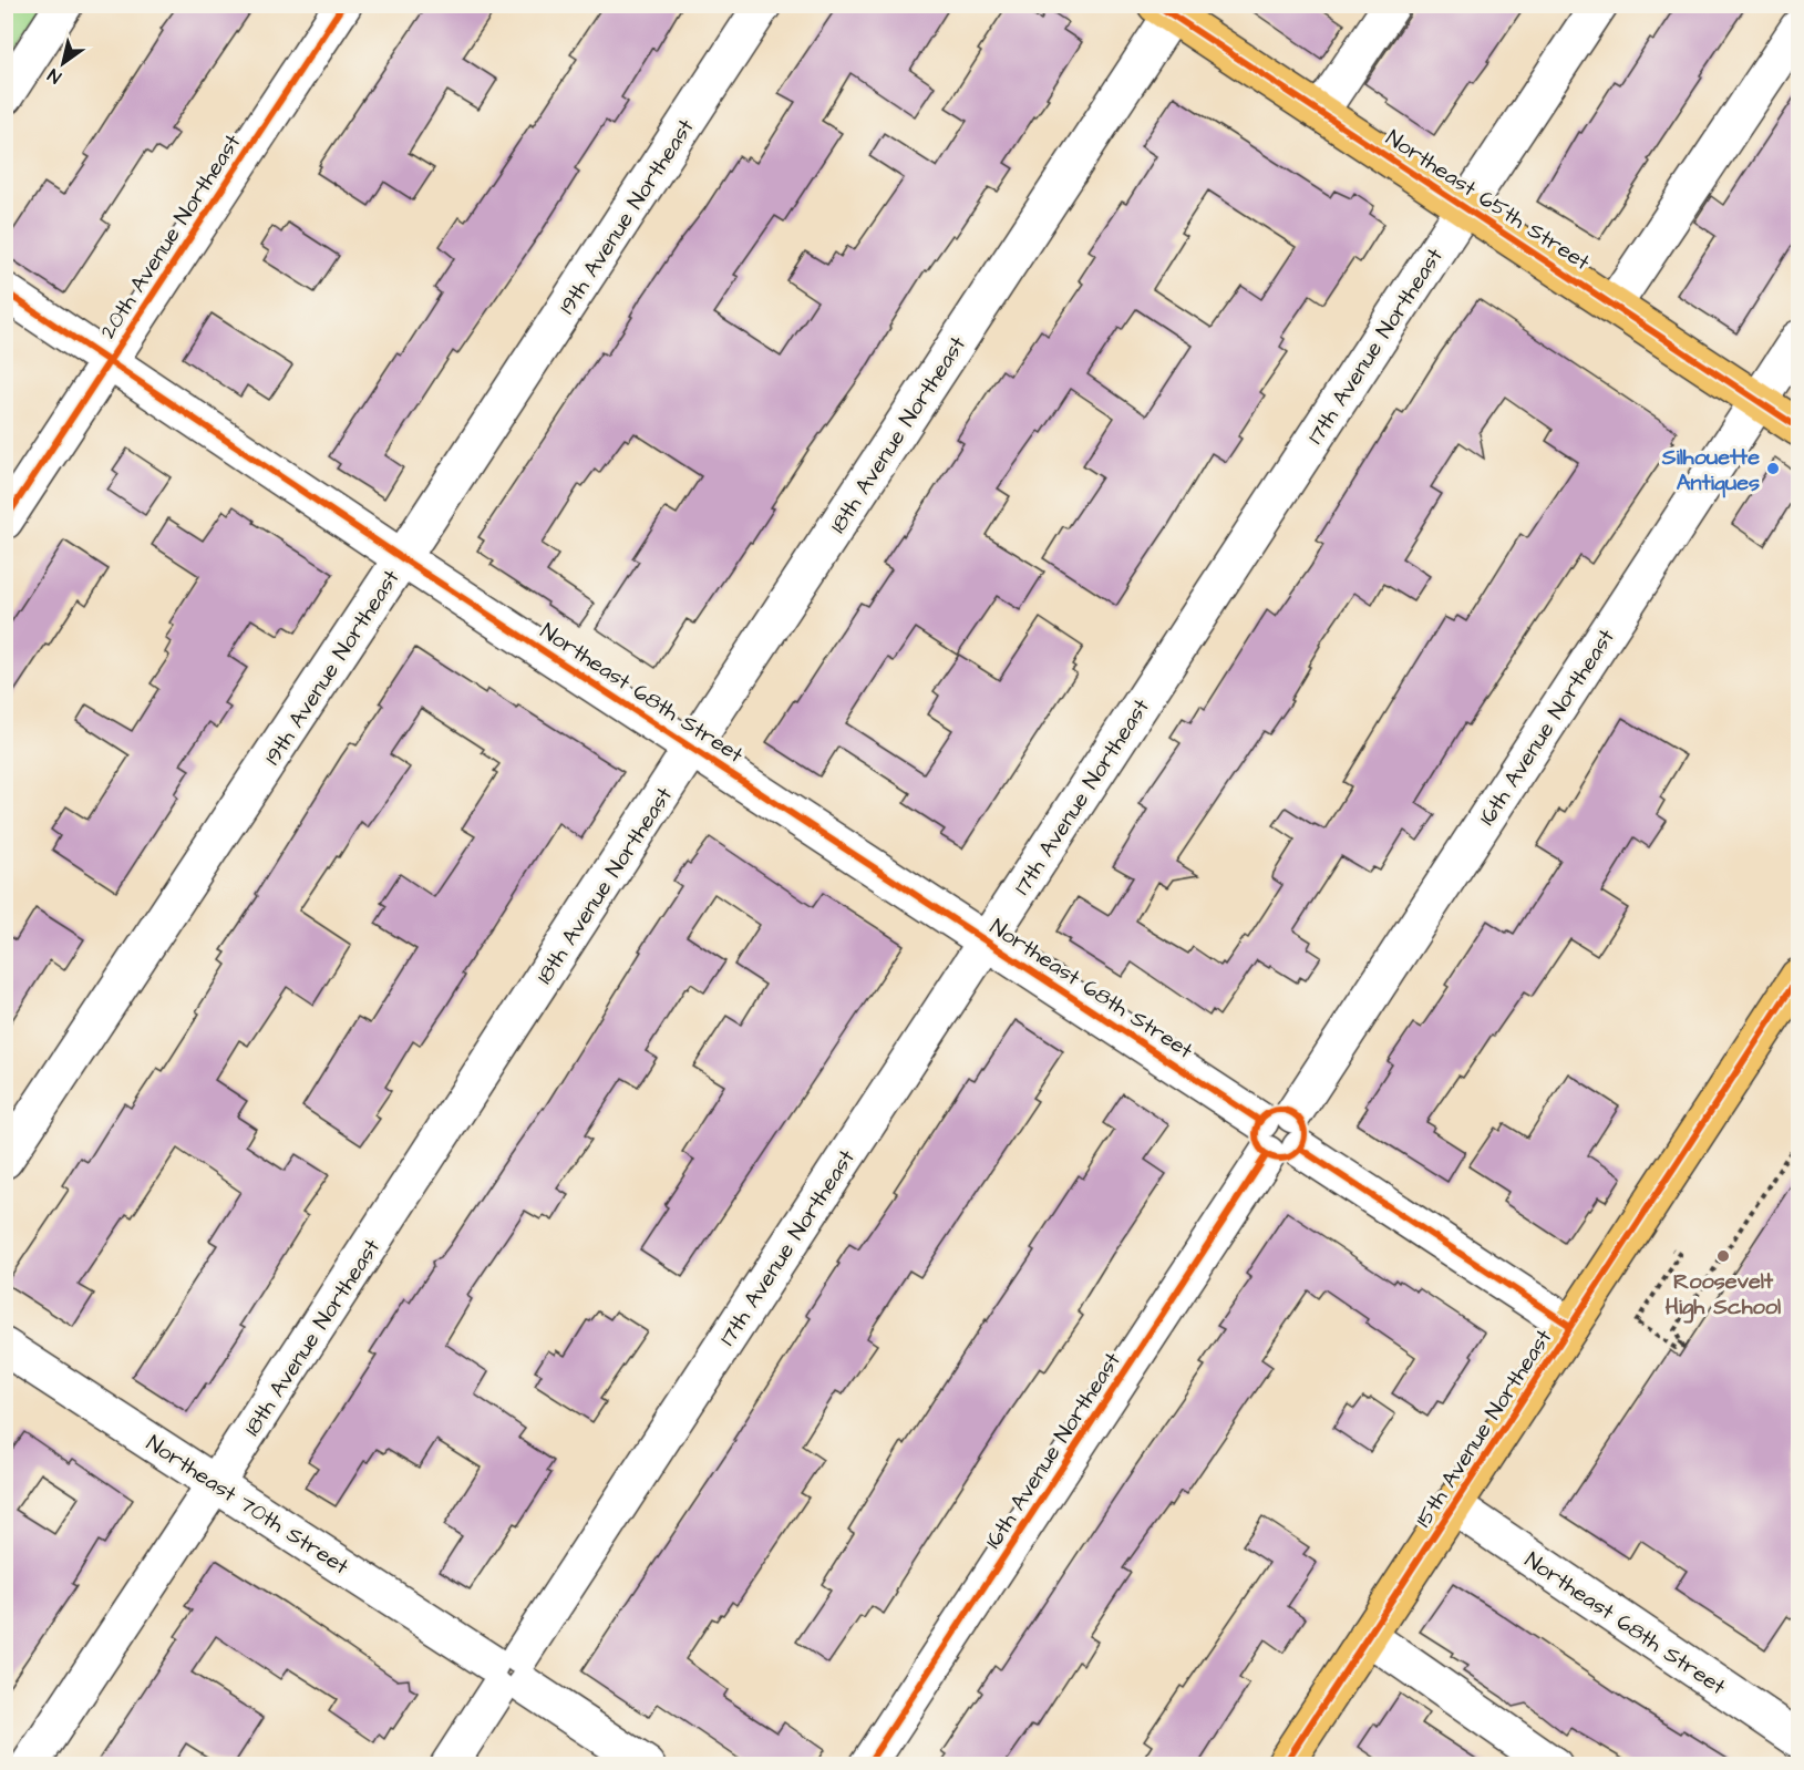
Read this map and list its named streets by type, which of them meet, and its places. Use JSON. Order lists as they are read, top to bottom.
{
  "streets": {
    "main road": ["Northeast 65th Street", "15th Avenue Northeast"],
    "street": [
      "19th Avenue Northeast",
      "20th Avenue Northeast",
      "17th Avenue Northeast",
      "18th Avenue Northeast",
      "Northeast 68th Street",
      "16th Avenue Northeast",
      "Northeast 70th Street"
    ]
  },
  "crossings": [
    ["Northeast 65th Street", "17th Avenue Northeast"],
    ["Northeast 65th Street", "18th Avenue Northeast"],
    ["Northeast 65th Street", "16th Avenue Northeast"],
    ["19th Avenue Northeast", "Northeast 68th Street"],
    ["20th Avenue Northeast", "Northeast 68th Street"],
    ["17th Avenue Northeast", "Northeast 68th Street"],
    ["17th Avenue Northeast", "Northeast 70th Street"],
    ["18th Avenue Northeast", "Northeast 68th Street"],
    ["18th Avenue Northeast", "Northeast 70th Street"],
    ["Northeast 68th Street", "16th Avenue Northeast"],
    ["Northeast 68th Street", "15th Avenue Northeast"]
  ],
  "places": ["Silhouette Antiques", "Roosevelt High School"],
  "north": "bottom left"
}
